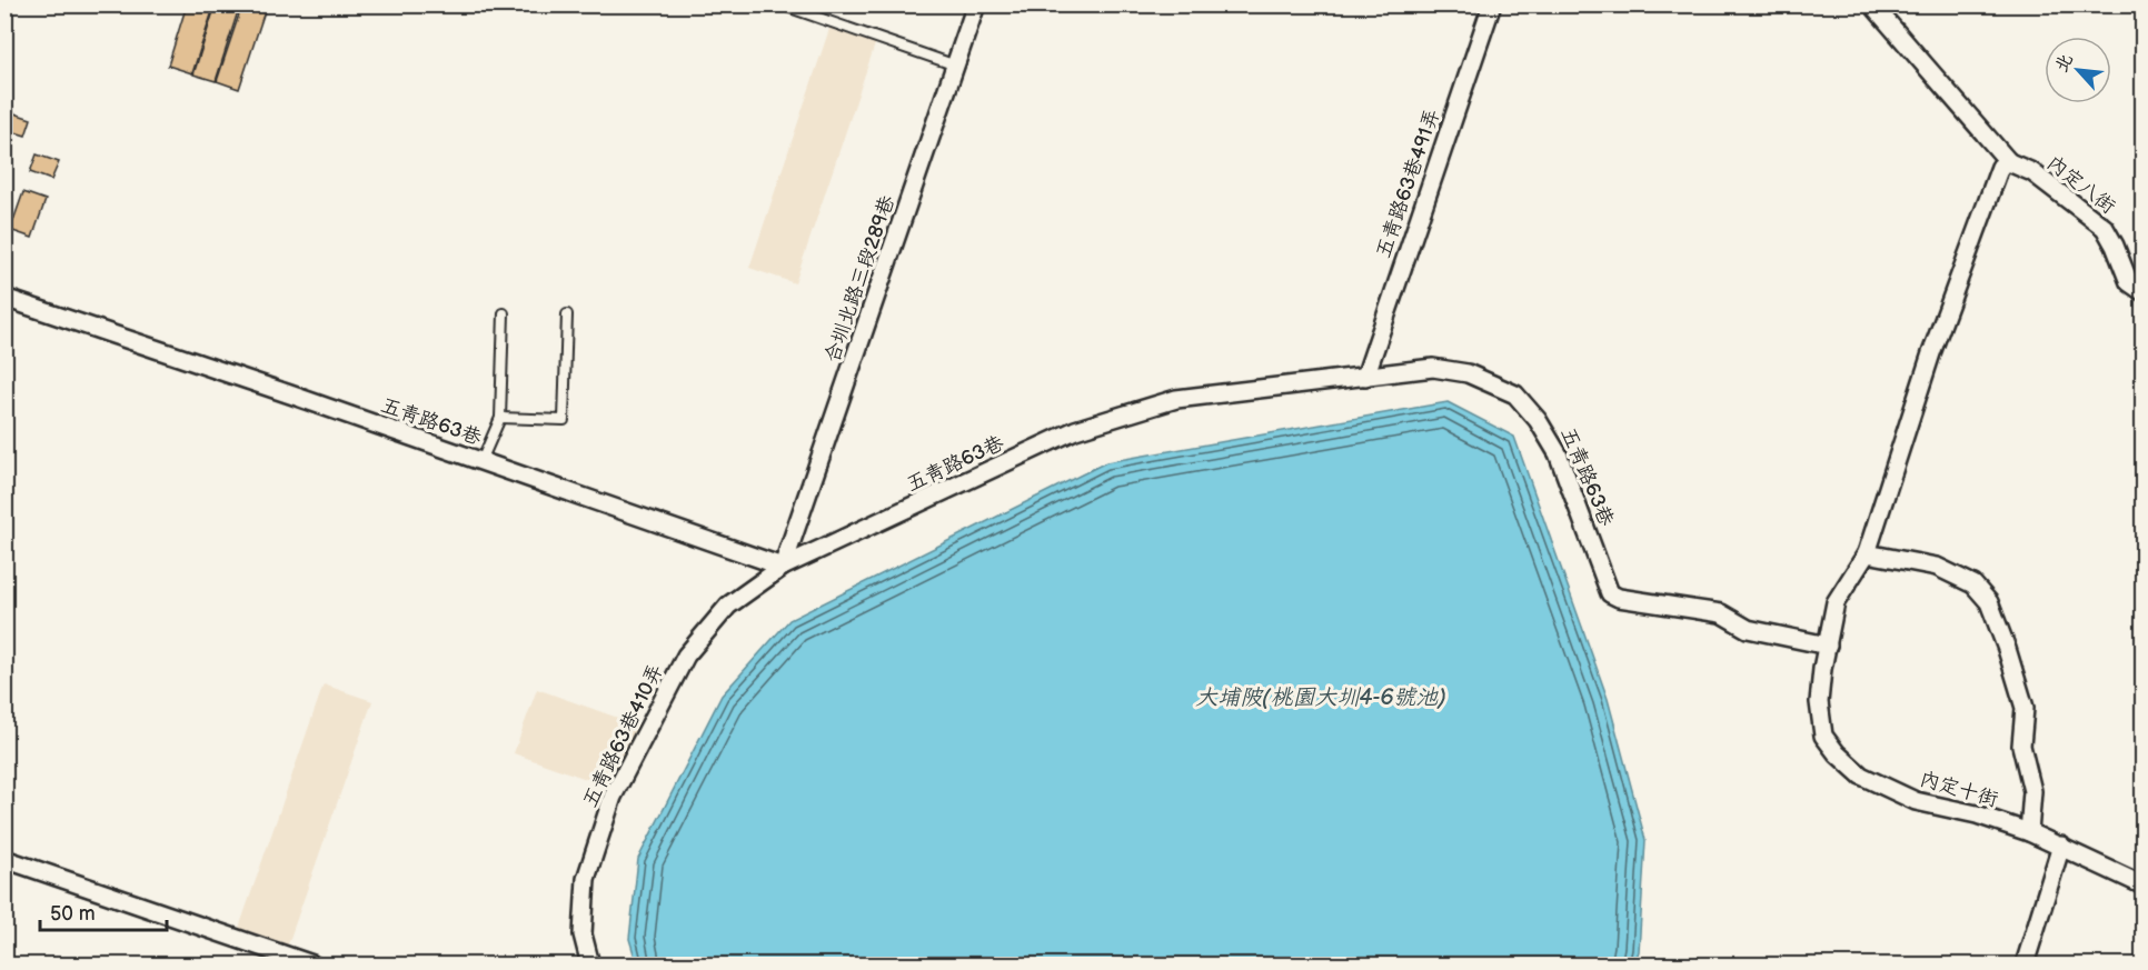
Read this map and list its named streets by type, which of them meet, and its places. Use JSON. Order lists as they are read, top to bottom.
{
  "streets": {
    "street": [
      "五青路63巷491弄",
      "內定八街",
      "合圳北路三段289巷",
      "五青路63巷",
      "五青路63巷410弄",
      "內定十街"
    ]
  },
  "crossings": [
    ["五青路63巷491弄", "五青路63巷"],
    ["內定八街", "內定十街"],
    ["合圳北路三段289巷", "五青路63巷"],
    ["合圳北路三段289巷", "五青路63巷410弄"],
    ["五青路63巷", "五青路63巷410弄"],
    ["五青路63巷", "內定十街"]
  ],
  "water": ["大埔陂(桃園大圳4-6號池)"],
  "scale_bar": "50 m",
  "north": "top left"
}
